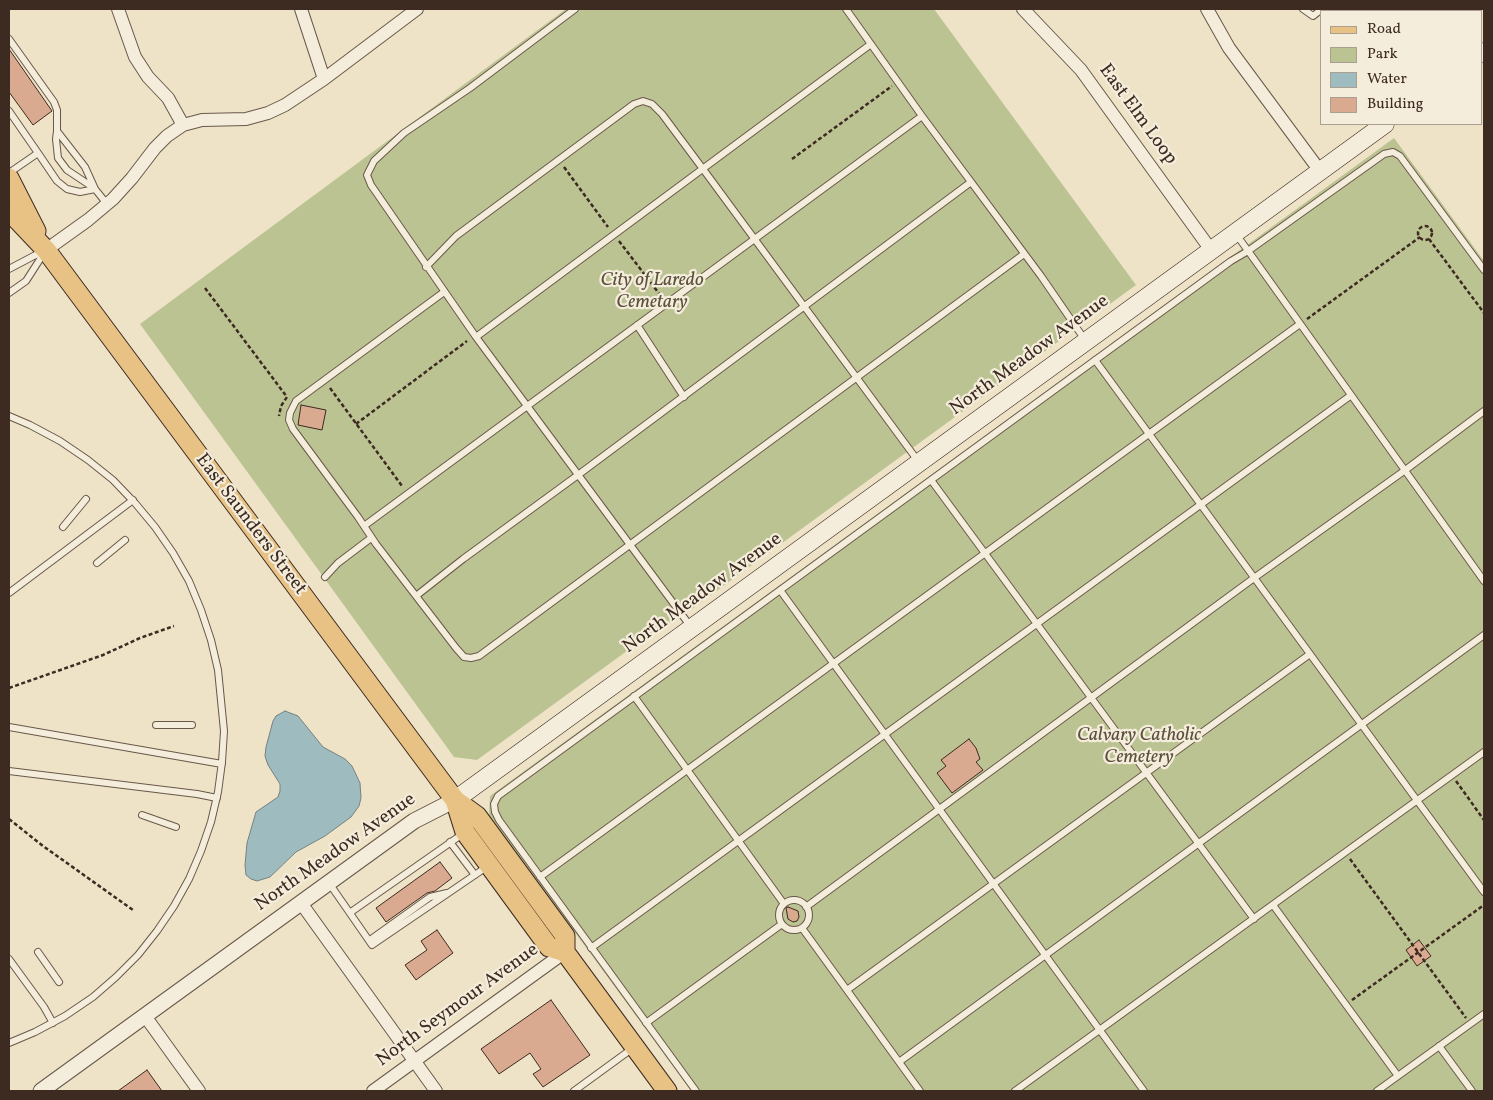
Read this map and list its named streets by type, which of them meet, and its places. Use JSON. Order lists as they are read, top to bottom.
{
  "streets": {
    "main road": ["North Meadow Avenue", "East Saunders Street"],
    "street": ["East Elm Loop", "North Seymour Avenue"]
  },
  "crossings": [
    ["East Elm Loop", "North Meadow Avenue"],
    ["North Meadow Avenue", "East Saunders Street"],
    ["East Saunders Street", "North Seymour Avenue"]
  ],
  "parks": ["City of Laredo Cemetary", "Calvary Catholic Cemetery"],
  "legend": [
    "Road",
    "Park",
    "Water",
    "Building"
  ]
}
